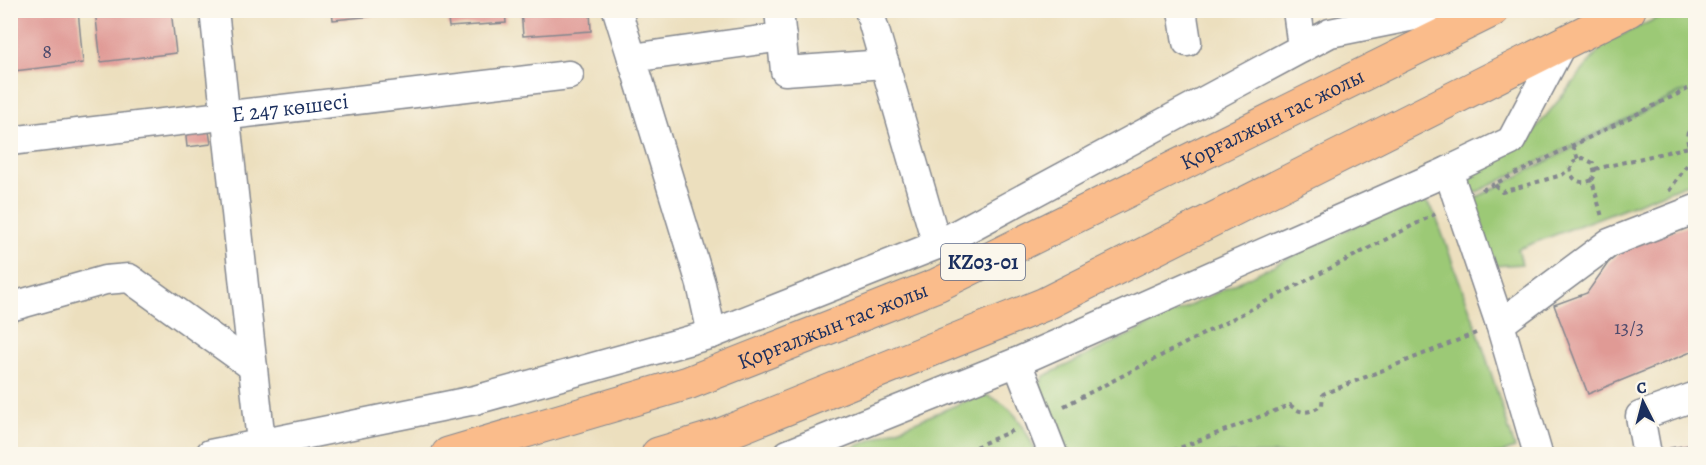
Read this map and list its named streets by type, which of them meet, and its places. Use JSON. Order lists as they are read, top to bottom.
{
  "streets": {
    "main road": ["Қорғалжын тас жолы", "KZ03-01"],
    "street": ["Е 247 көшесі"]
  },
  "house_numbers": ["8", "13/3"],
  "north": "top"
}
